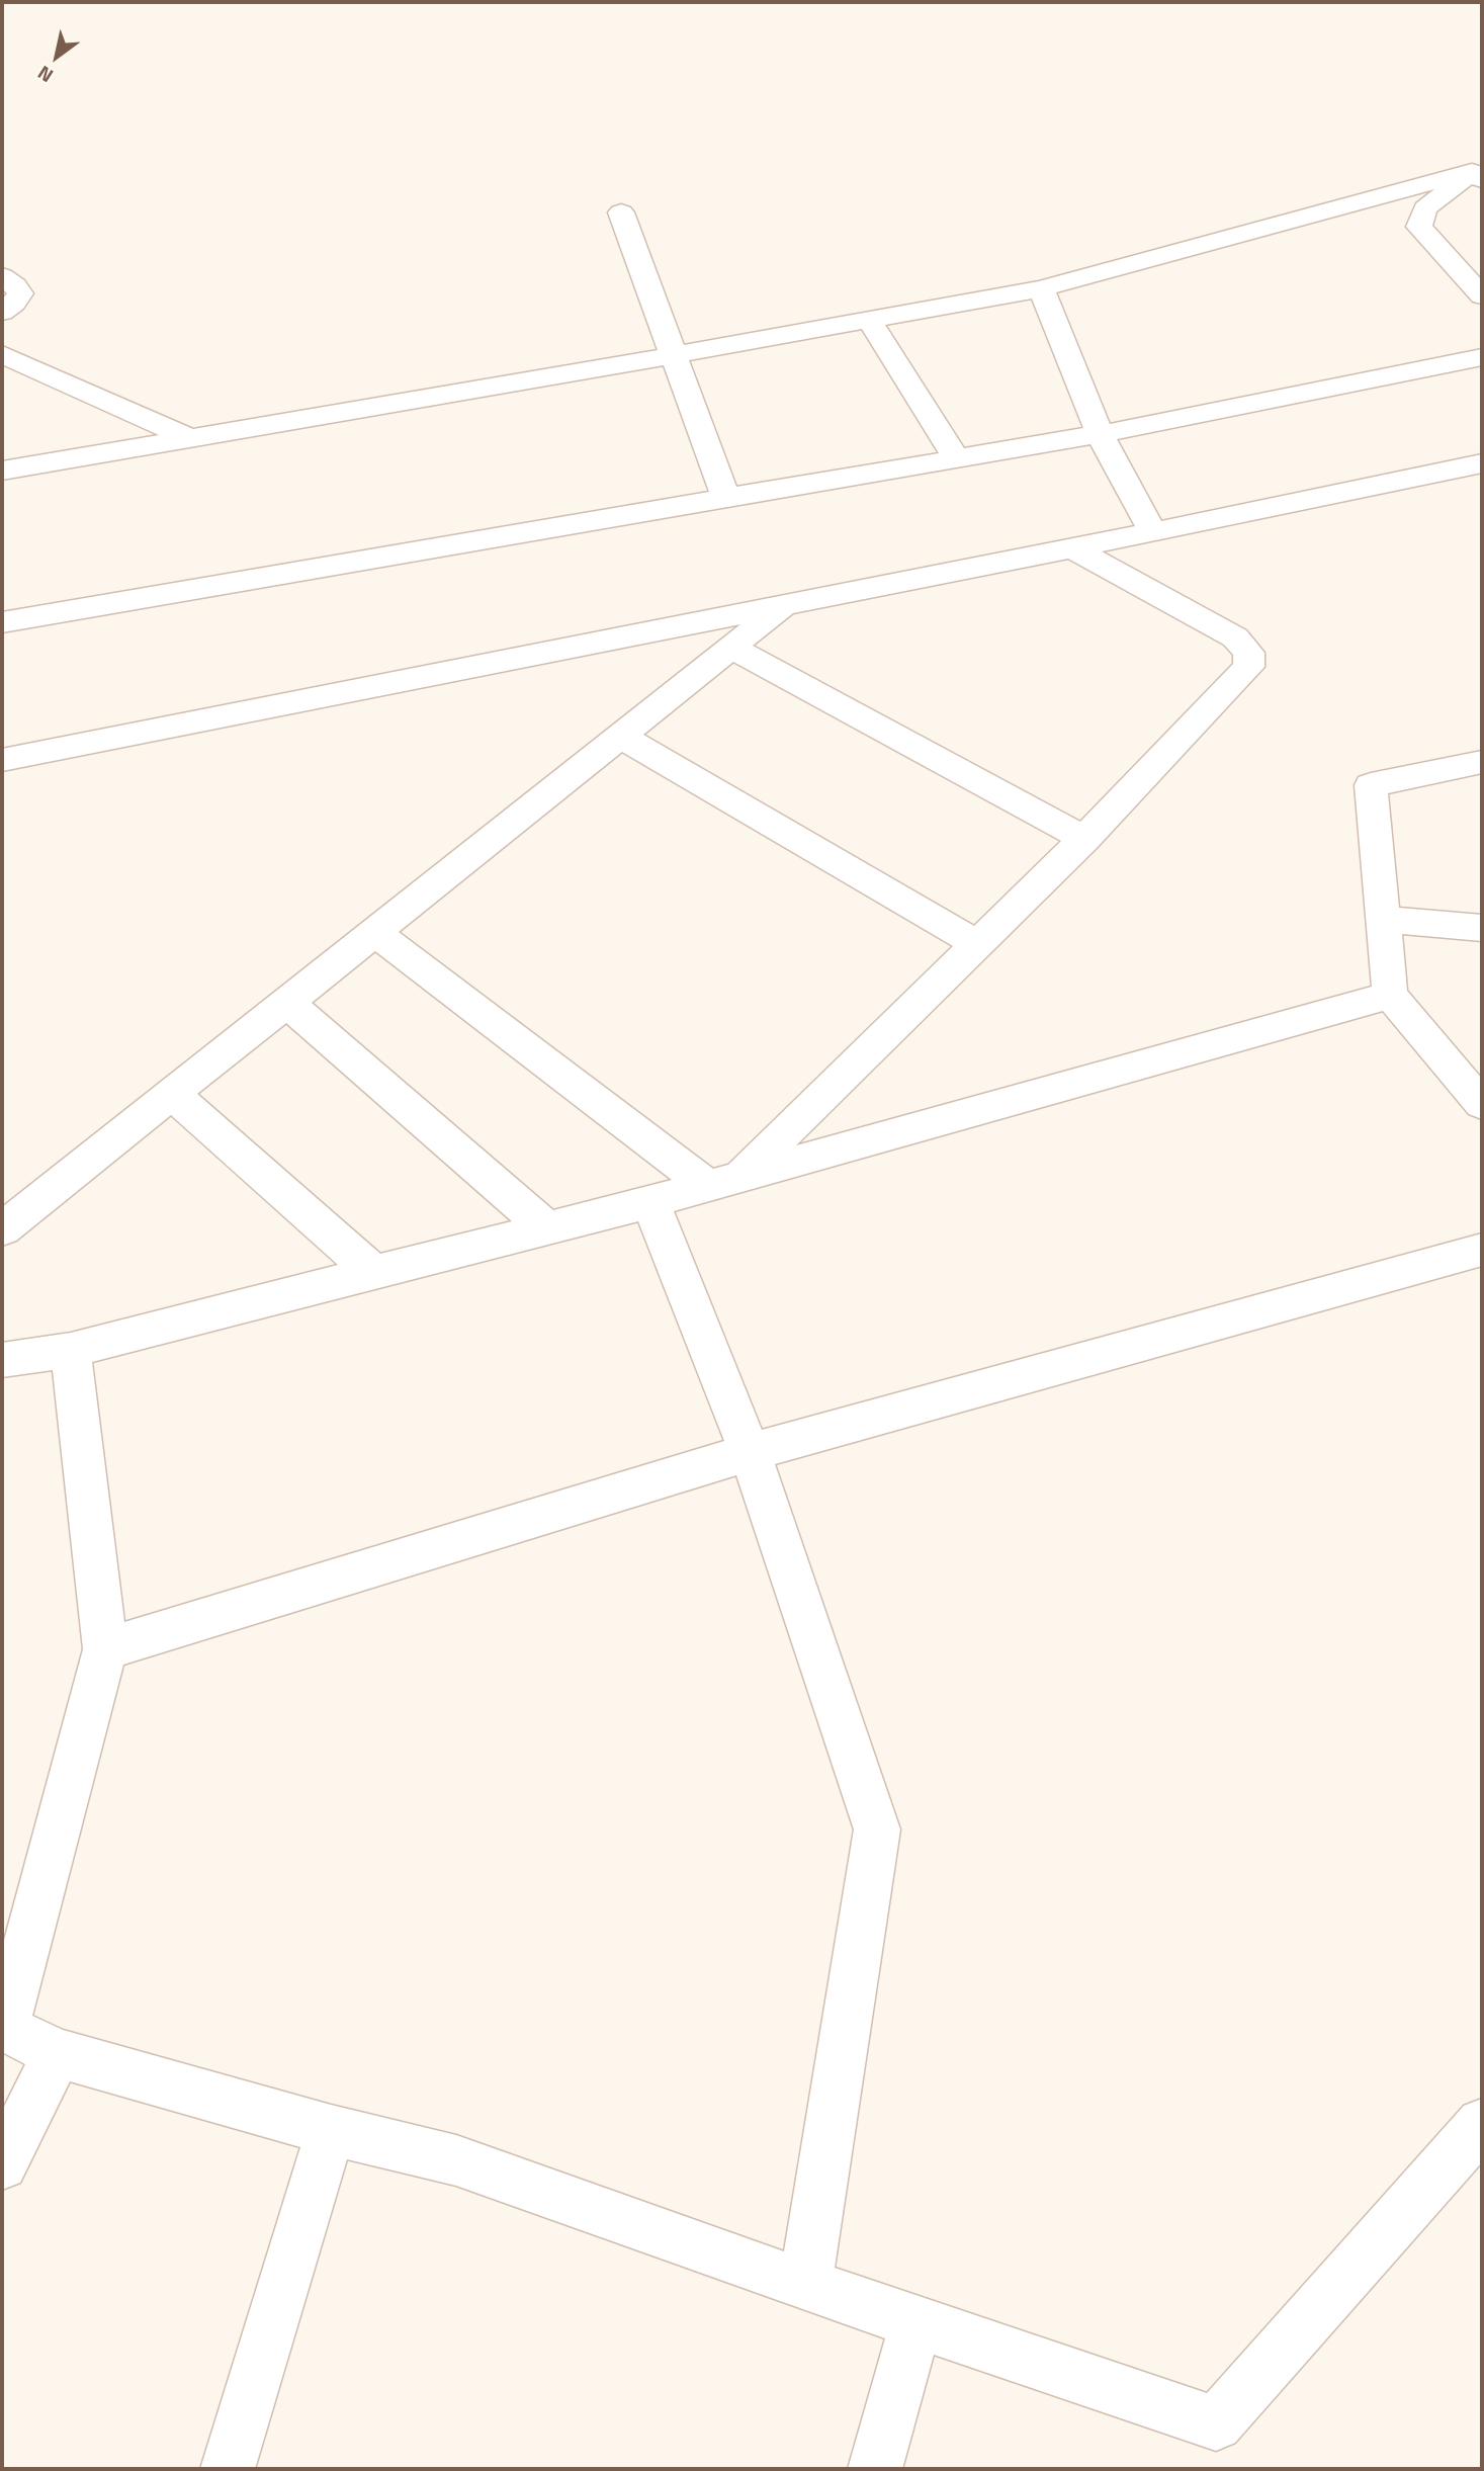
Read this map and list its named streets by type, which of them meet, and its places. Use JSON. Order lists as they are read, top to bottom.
{
  "north": "bottom left"
}
